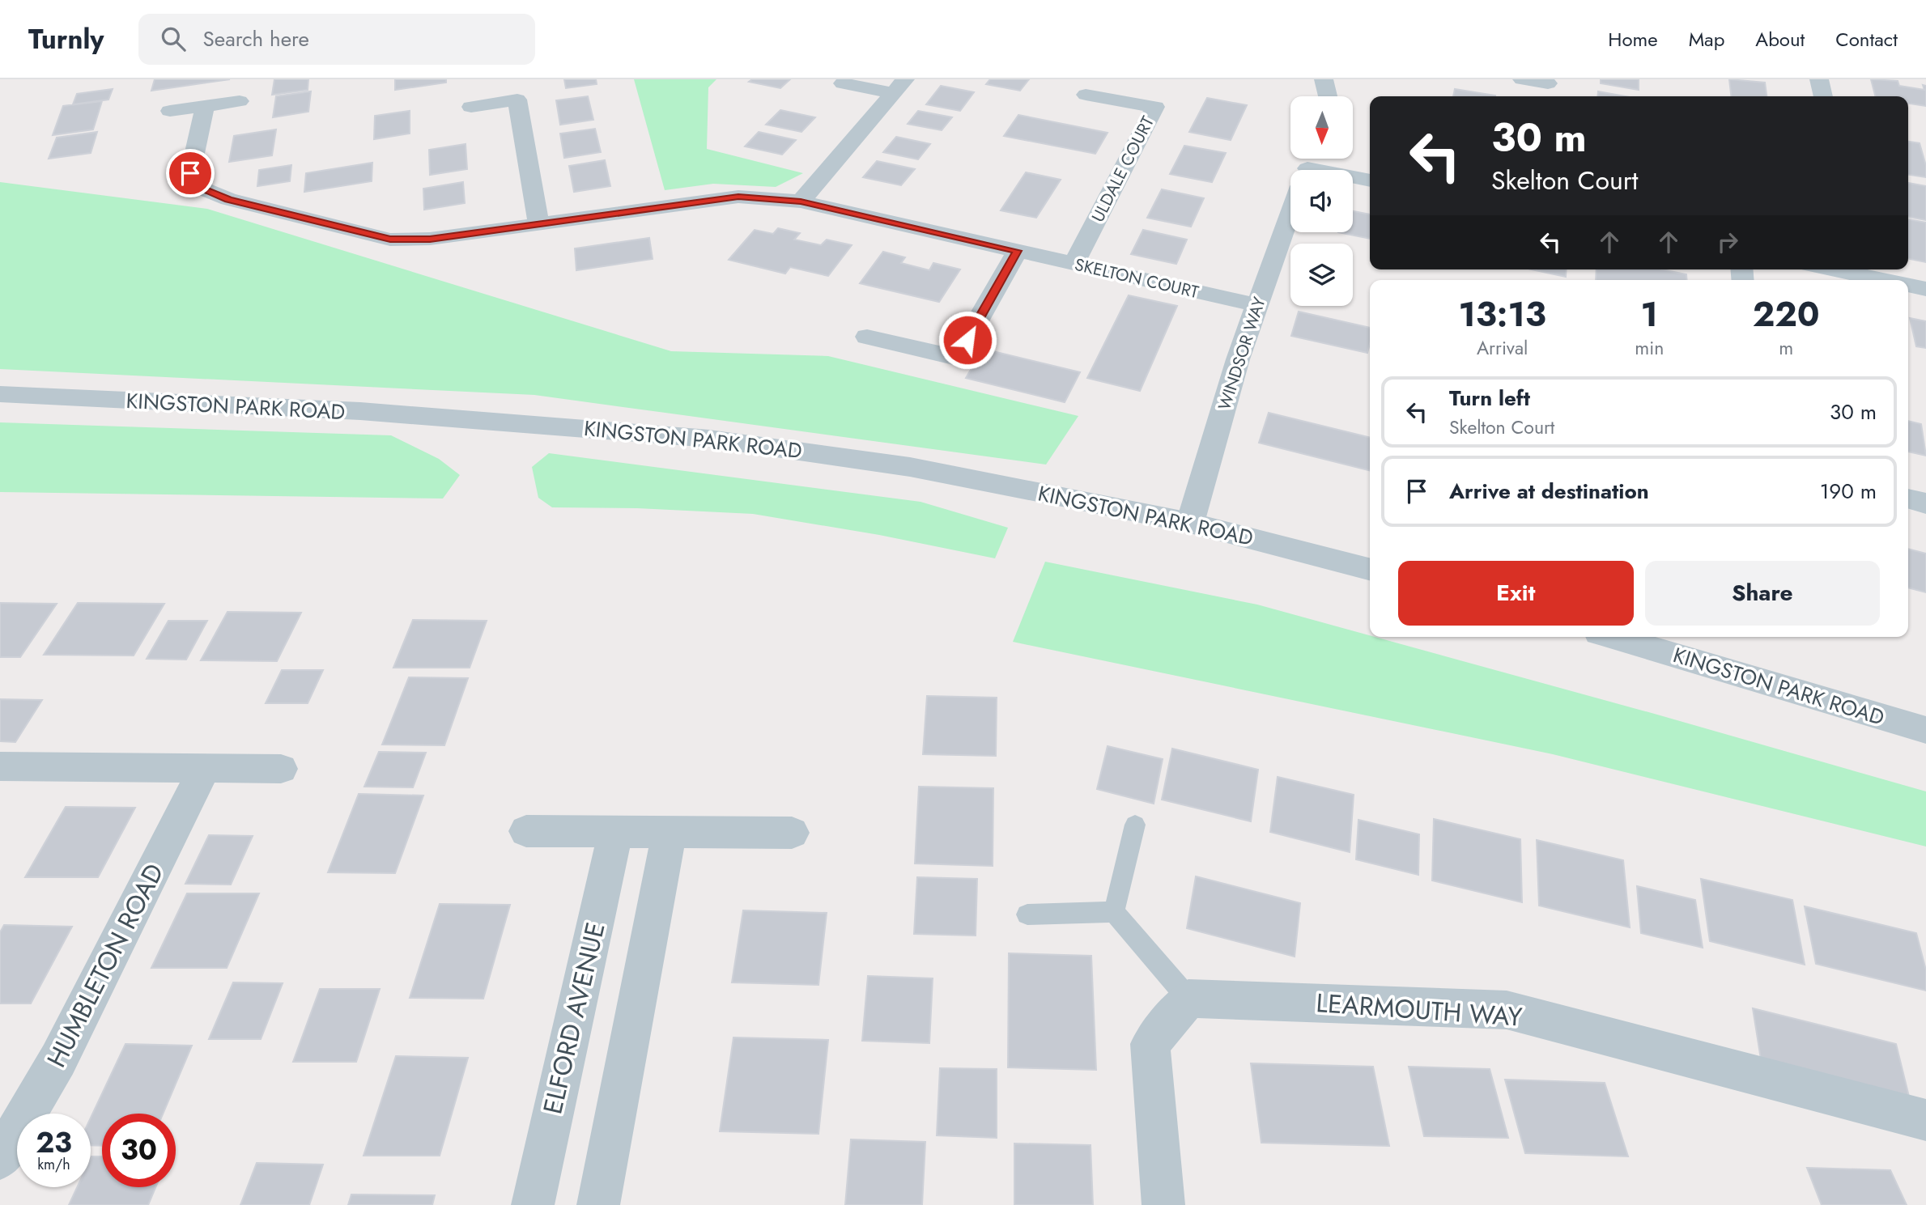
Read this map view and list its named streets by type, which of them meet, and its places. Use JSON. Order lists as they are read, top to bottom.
{
  "streets": {
    "street": [
      "ULDALE COURT",
      "SKELTON COURT",
      "WINDSOR WAY",
      "KINGSTON PARK ROAD",
      "HUMBLETON ROAD",
      "LEARMOUTH WAY",
      "ELFORD AVENUE"
    ]
  },
  "crossings": [
    ["ULDALE COURT", "SKELTON COURT"],
    ["SKELTON COURT", "WINDSOR WAY"],
    ["WINDSOR WAY", "KINGSTON PARK ROAD"]
  ],
  "north": "bottom",
  "page": {
    "header": "Turnly",
    "search": "Search here",
    "nav": [
      "Home",
      "Map",
      "About",
      "Contact"
    ],
    "turn": ["30 m", "Skelton Court"],
    "eta": [
      "13:13",
      "Arrival",
      "1",
      "min",
      "220",
      "m"
    ],
    "list": [
      {
        "name": "Turn left",
        "note": "Skelton Court",
        "value": "30 m"
      },
      {
        "name": "Arrive at destination",
        "value": "190 m"
      }
    ],
    "buttons": ["Exit", "Share"],
    "speed": "23 km/h",
    "limit": "30"
  }
}
